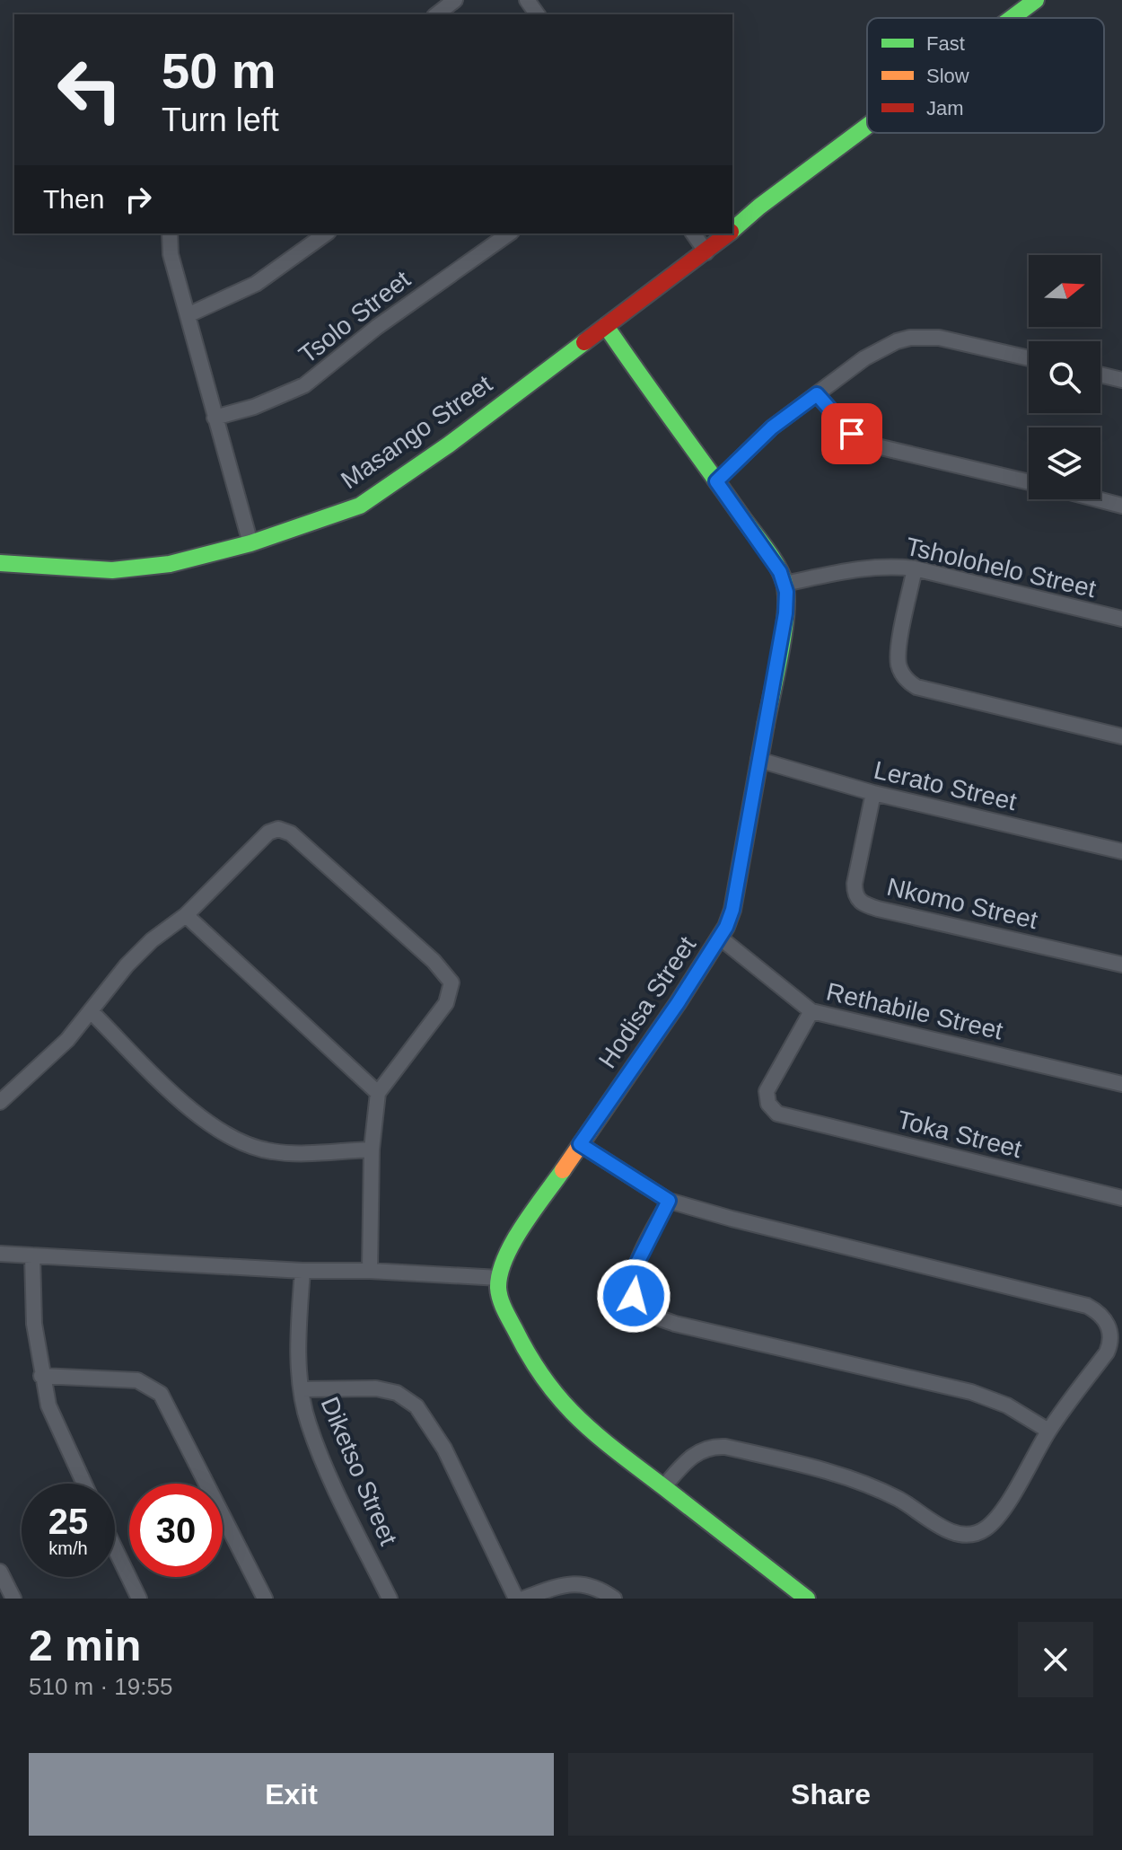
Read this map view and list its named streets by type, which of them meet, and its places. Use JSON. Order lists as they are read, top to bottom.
{
  "streets": {
    "street": [
      "Tsolo Street",
      "Masango Street",
      "Tsholohelo Street",
      "Lerato Street",
      "Nkomo Street",
      "Hodisa Street",
      "Rethabile Street",
      "Toka Street",
      "Diketso Street"
    ]
  },
  "crossings": [
    ["Tsholohelo Street", "Hodisa Street"],
    ["Lerato Street", "Nkomo Street"],
    ["Lerato Street", "Hodisa Street"],
    ["Hodisa Street", "Rethabile Street"],
    ["Rethabile Street", "Toka Street"]
  ],
  "legend": ["Fast", "Slow", "Jam"],
  "north": "right",
  "page": {
    "turn": ["50 m", "Turn left"],
    "then": "Then",
    "speed": "25 km/h",
    "limit": "30",
    "heading": ["2 min", "510 m · 19:55"],
    "buttons": ["Exit", "Share"]
  }
}
